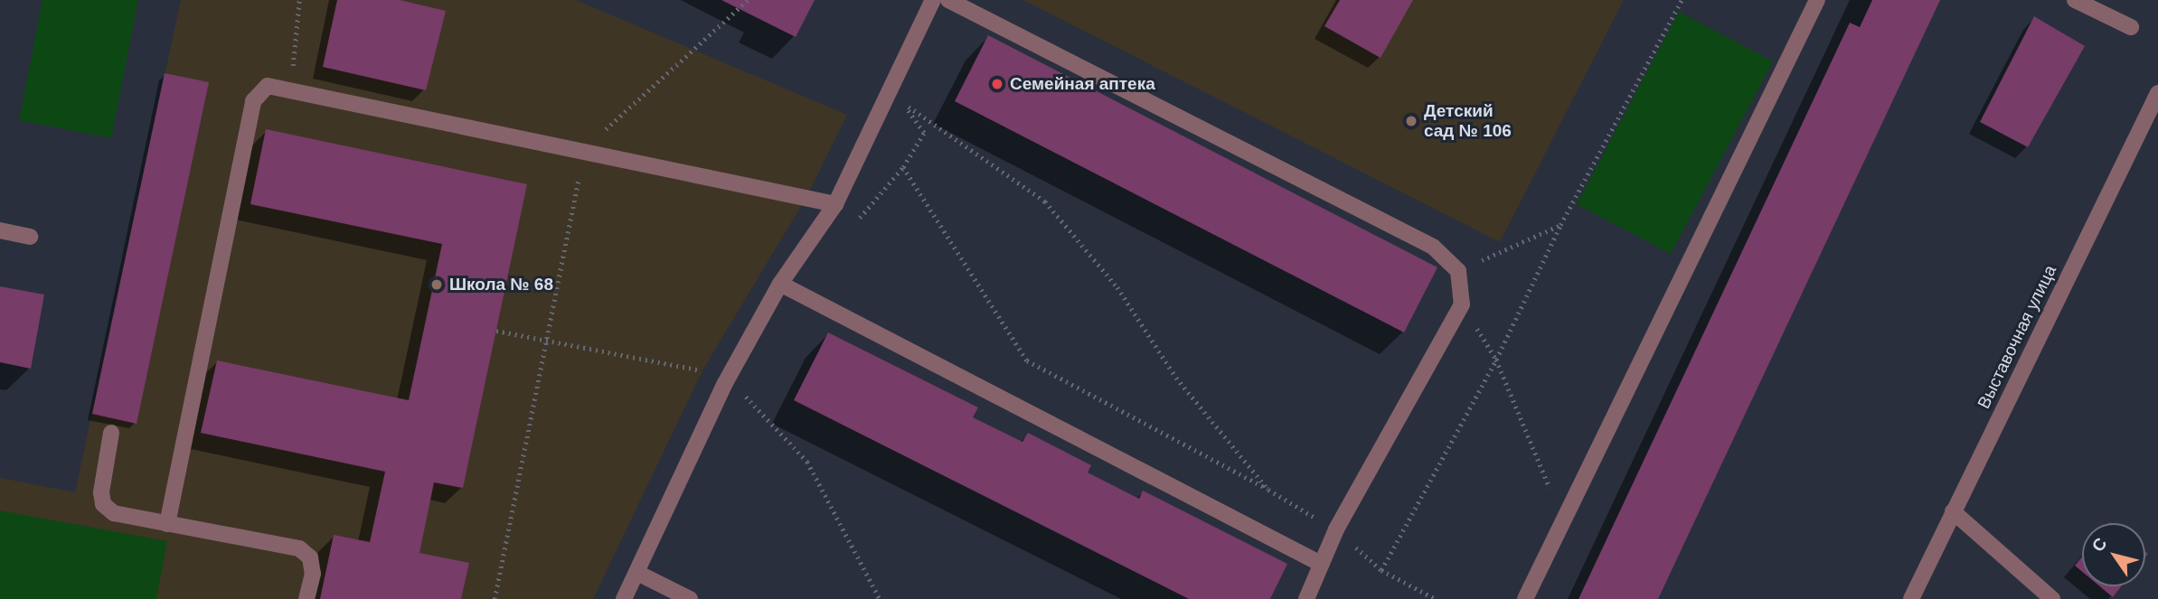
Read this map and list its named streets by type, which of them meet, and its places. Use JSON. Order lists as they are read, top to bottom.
{
  "streets": {
    "street": ["Выставочная улица"]
  },
  "places": ["Семейная аптека", "Детский сад № 106", "Школа № 68"],
  "north": "top left"
}
